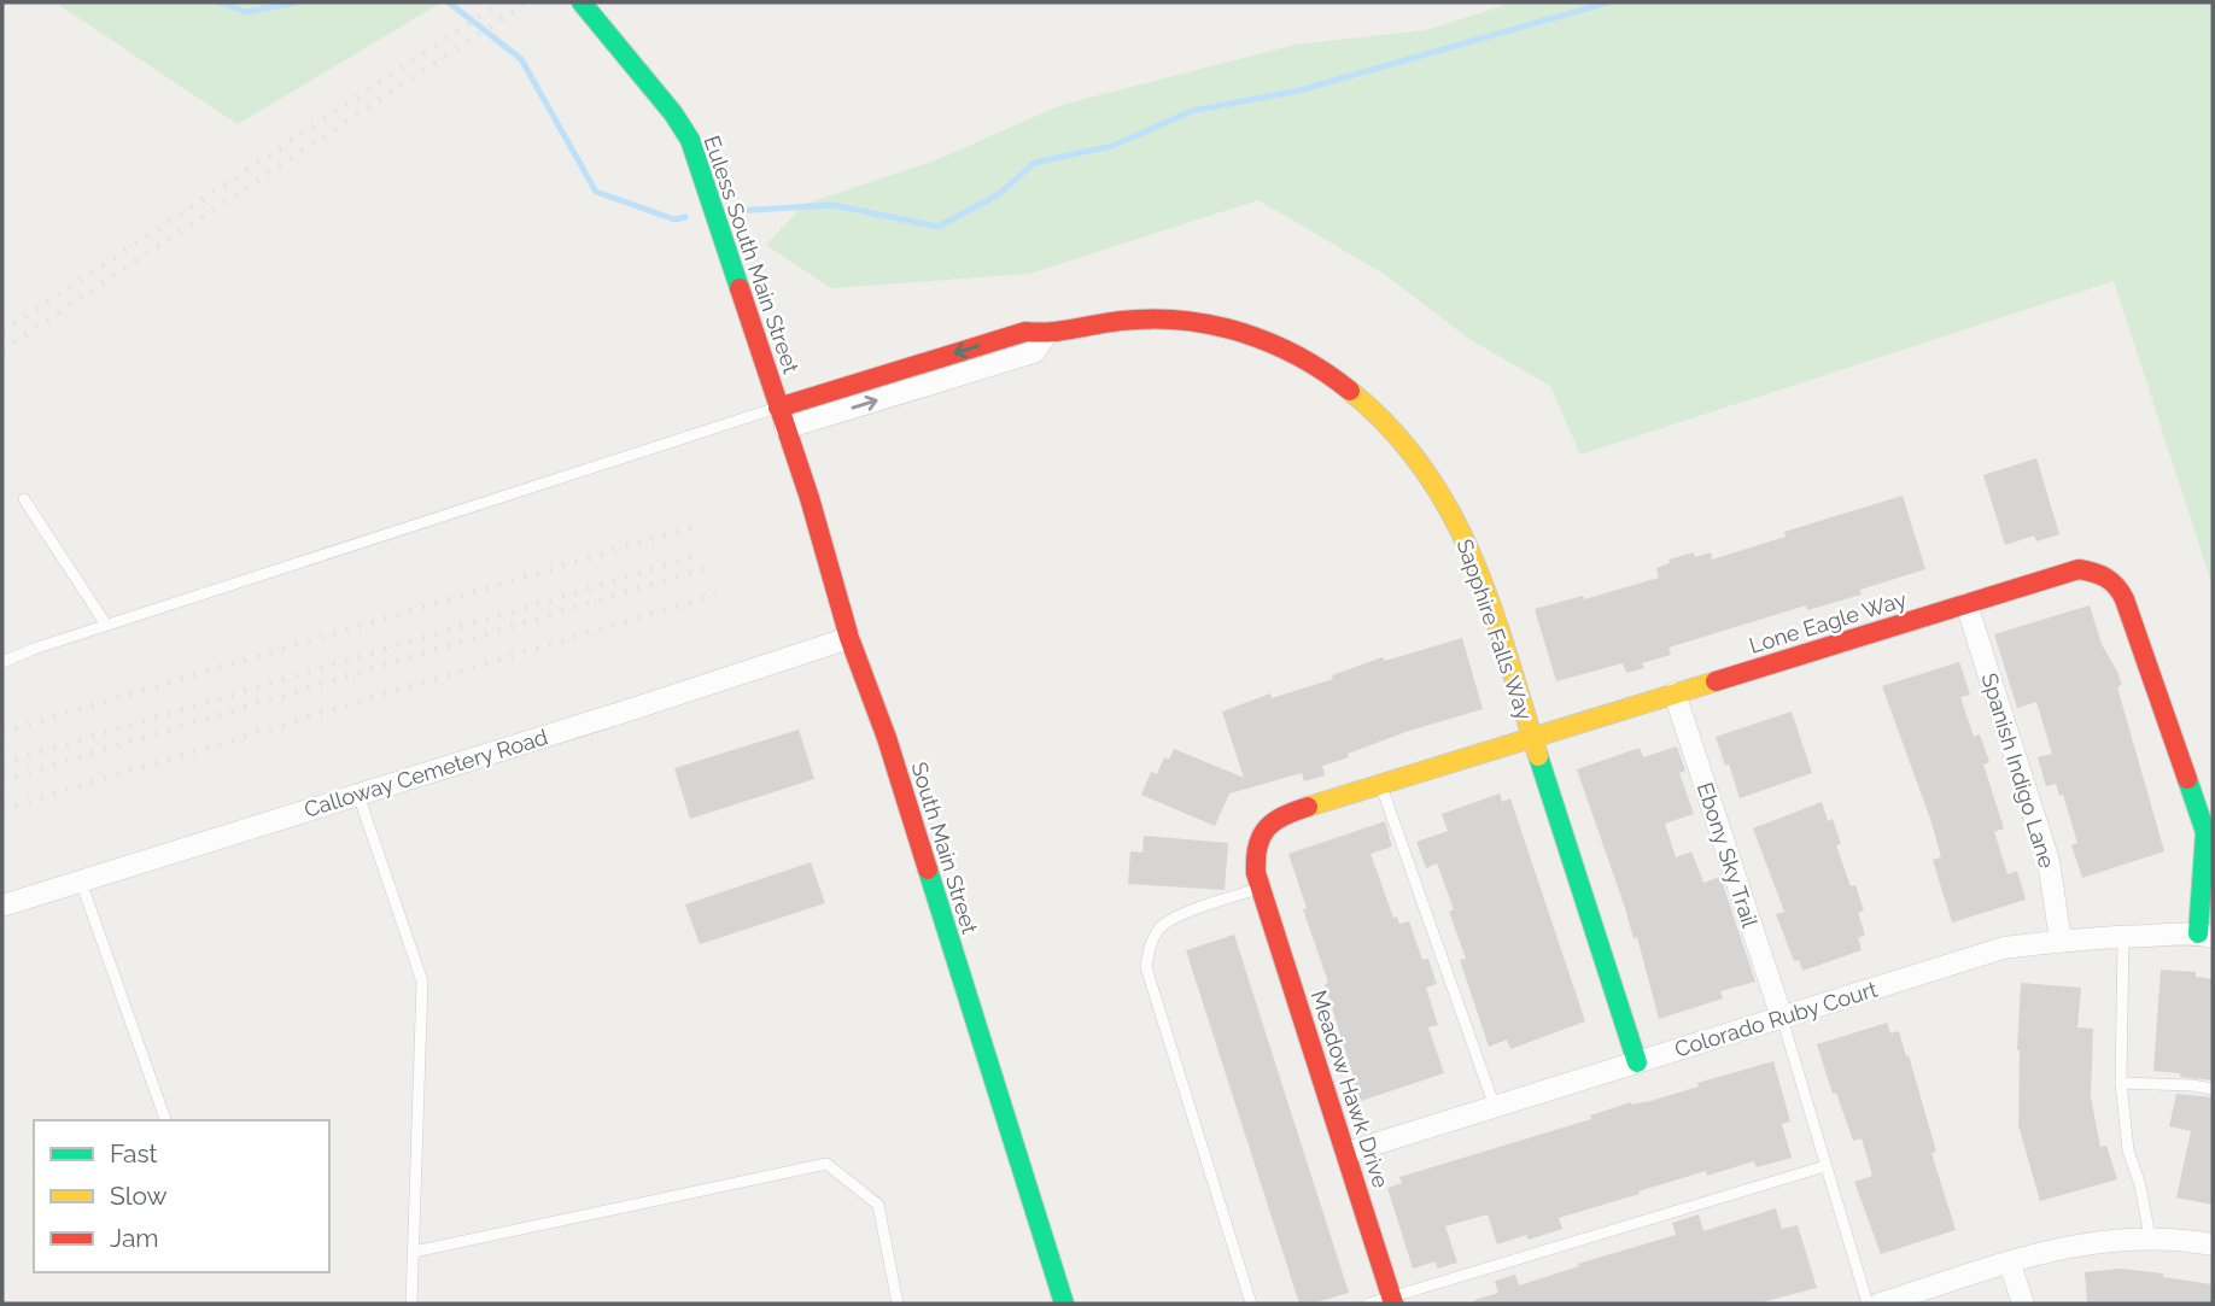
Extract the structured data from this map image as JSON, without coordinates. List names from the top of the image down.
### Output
{
  "streets": {
    "street": [
      "Euless South Main Street",
      "Lone Eagle Way",
      "Sapphire Falls Way",
      "Spanish Indigo Lane",
      "Calloway Cemetery Road",
      "South Main Street",
      "Ebony Sky Trail",
      "Colorado Ruby Court",
      "Meadow Hawk Drive"
    ]
  },
  "crossings": [
    ["Euless South Main Street", "Sapphire Falls Way"],
    ["Euless South Main Street", "South Main Street"],
    ["Lone Eagle Way", "Sapphire Falls Way"],
    ["Lone Eagle Way", "Spanish Indigo Lane"],
    ["Lone Eagle Way", "Ebony Sky Trail"],
    ["Lone Eagle Way", "Colorado Ruby Court"],
    ["Lone Eagle Way", "Meadow Hawk Drive"],
    ["Sapphire Falls Way", "South Main Street"],
    ["Sapphire Falls Way", "Colorado Ruby Court"],
    ["Spanish Indigo Lane", "Colorado Ruby Court"],
    ["Calloway Cemetery Road", "South Main Street"],
    ["Ebony Sky Trail", "Colorado Ruby Court"],
    ["Colorado Ruby Court", "Meadow Hawk Drive"]
  ],
  "legend": ["Fast", "Slow", "Jam"]
}
